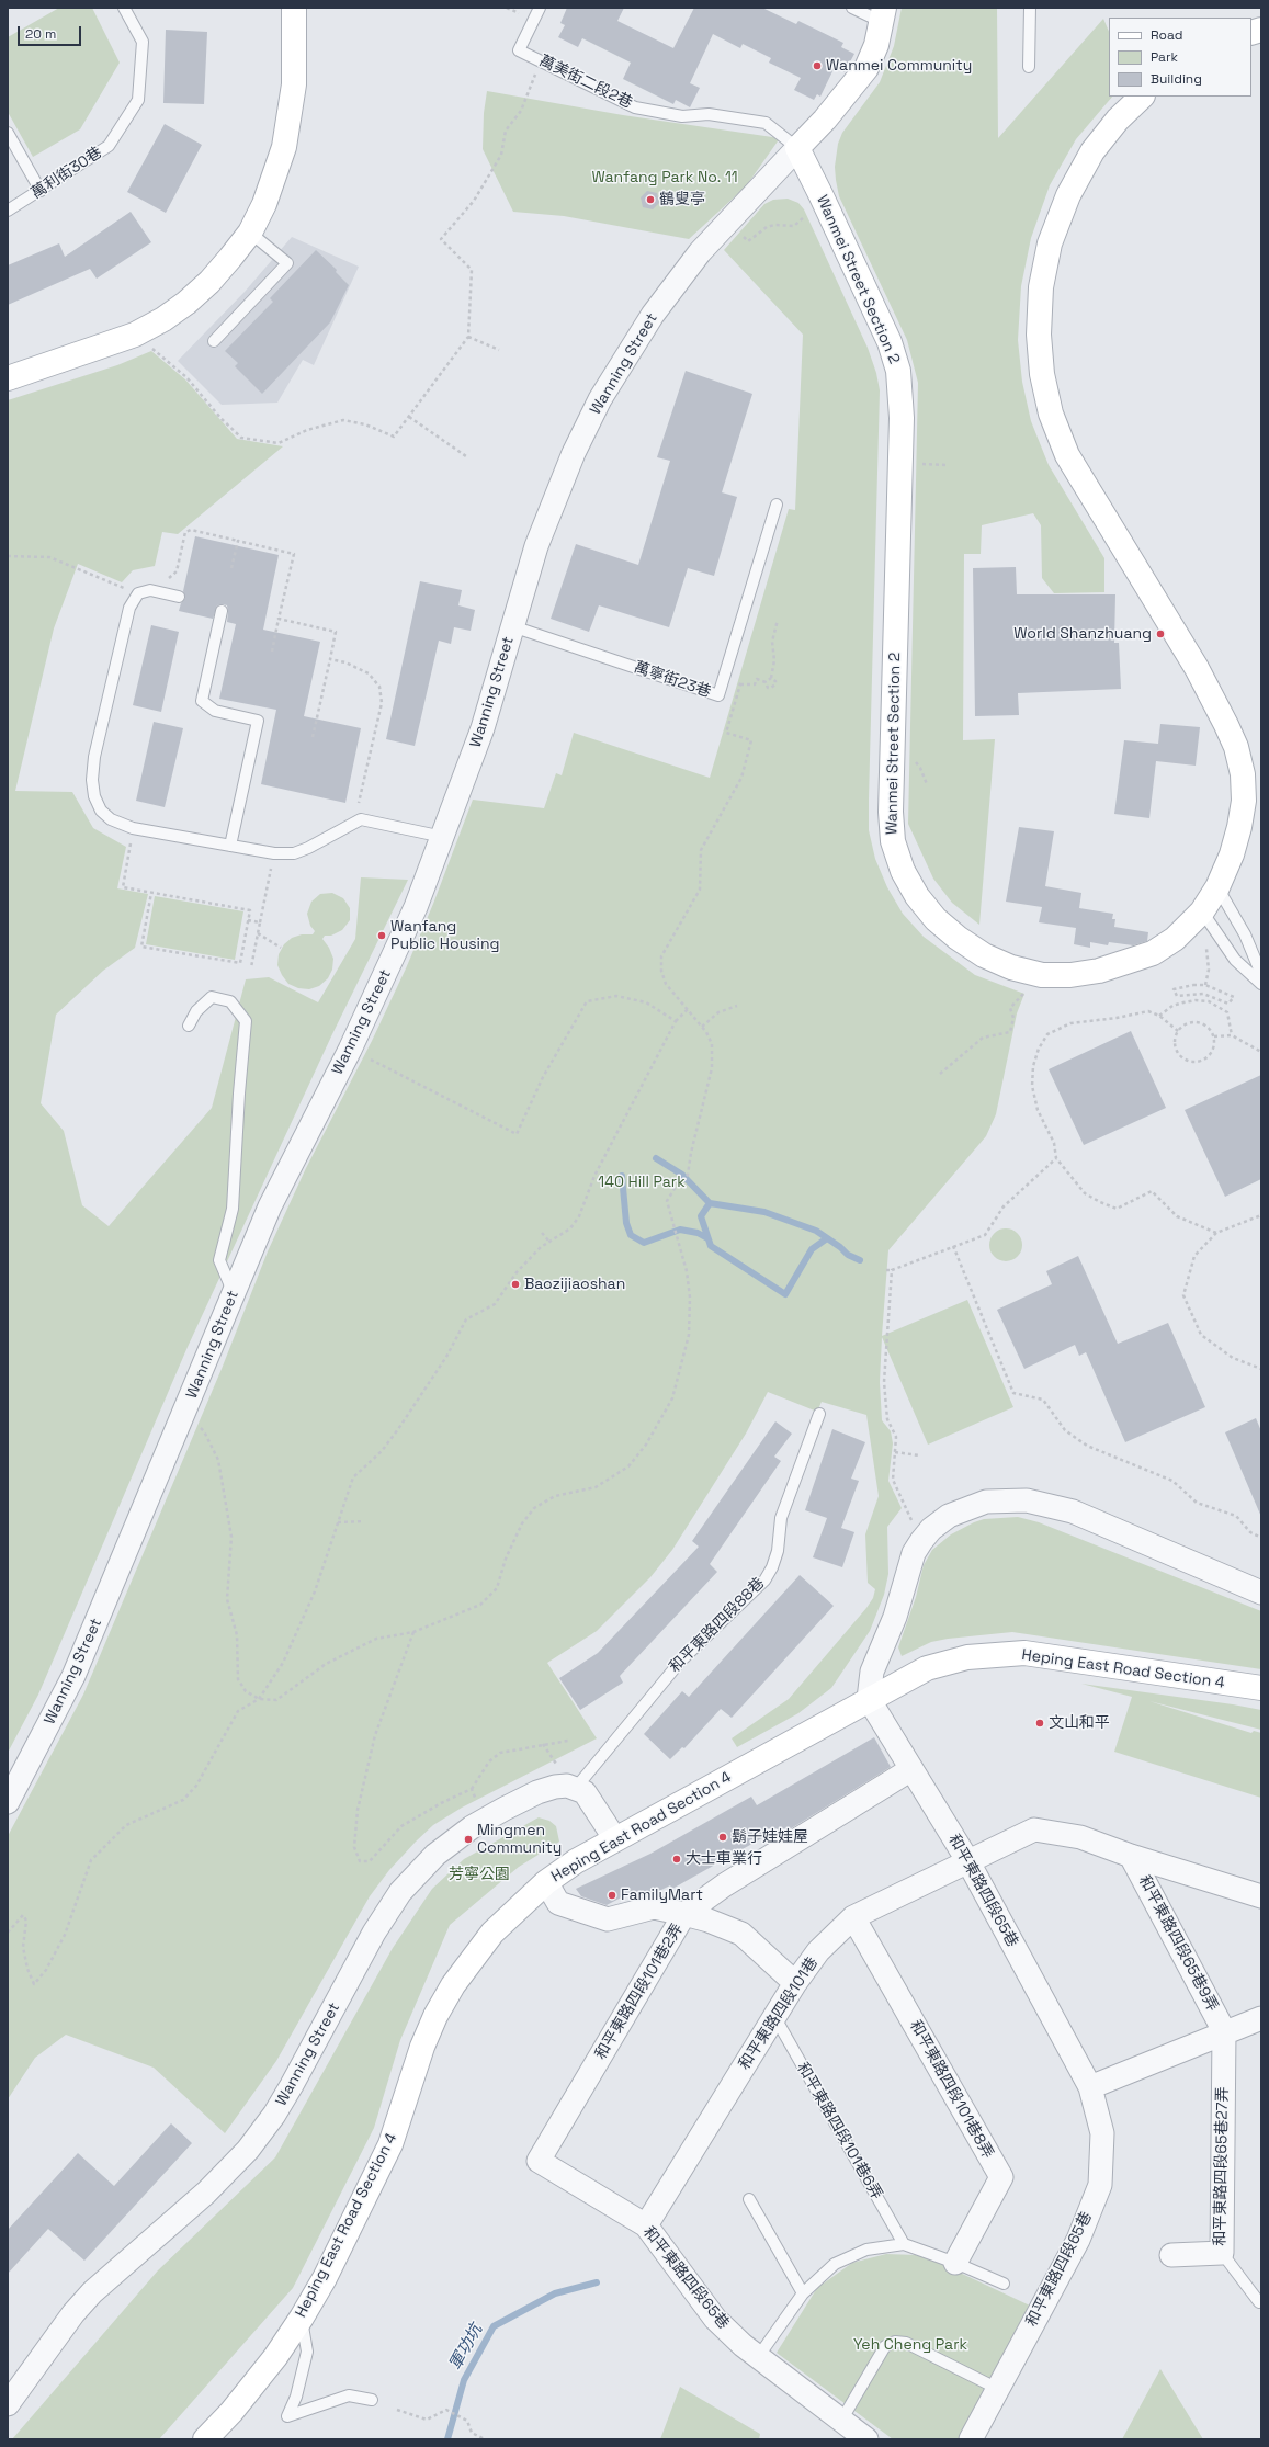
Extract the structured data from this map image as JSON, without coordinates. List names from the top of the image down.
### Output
{
  "streets": {
    "street": [
      "Wanmei Street Section 2",
      "Wanning Street",
      "Heping East Road Section 4",
      "和平東路四段65巷",
      "和平東路四段65巷9弄",
      "和平東路四段101巷2弄",
      "和平東路四段101巷",
      "和平東路四段101巷8弄",
      "和平東路四段65巷27弄"
    ],
    "lane": [
      "萬美街二段2巷",
      "萬利街30巷",
      "萬寧街23巷",
      "和平東路四段88巷",
      "和平東路四段101巷6弄"
    ]
  },
  "crossings": [
    ["萬美街二段2巷", "Wanmei Street Section 2"],
    ["萬美街二段2巷", "Wanning Street"],
    ["Wanmei Street Section 2", "Wanning Street"],
    ["Wanning Street", "萬寧街23巷"],
    ["Wanning Street", "和平東路四段88巷"],
    ["Heping East Road Section 4", "和平東路四段65巷"],
    ["和平東路四段65巷", "和平東路四段65巷9弄"],
    ["和平東路四段65巷", "和平東路四段101巷2弄"],
    ["和平東路四段65巷", "和平東路四段101巷"],
    ["和平東路四段65巷9弄", "和平東路四段101巷"],
    ["和平東路四段65巷9弄", "和平東路四段65巷27弄"],
    ["和平東路四段101巷2弄", "和平東路四段101巷"],
    ["和平東路四段101巷", "和平東路四段101巷8弄"],
    ["和平東路四段101巷", "和平東路四段101巷6弄"]
  ],
  "water": ["軍功坑"],
  "parks": [
    "Wanfang Park No. 11",
    "140 Hill Park",
    "芳寧公園",
    "Yeh Cheng Park"
  ],
  "places": [
    "Wanmei Community",
    "鶴叟亭",
    "World Shanzhuang",
    "Wanfang Public Housing",
    "Baozijiaoshan",
    "文山和平",
    "鬍子娃娃屋",
    "Mingmen Community",
    "大士車業行",
    "FamilyMart"
  ],
  "legend": ["Road", "Park", "Building"],
  "scale_bar": "20 m"
}
